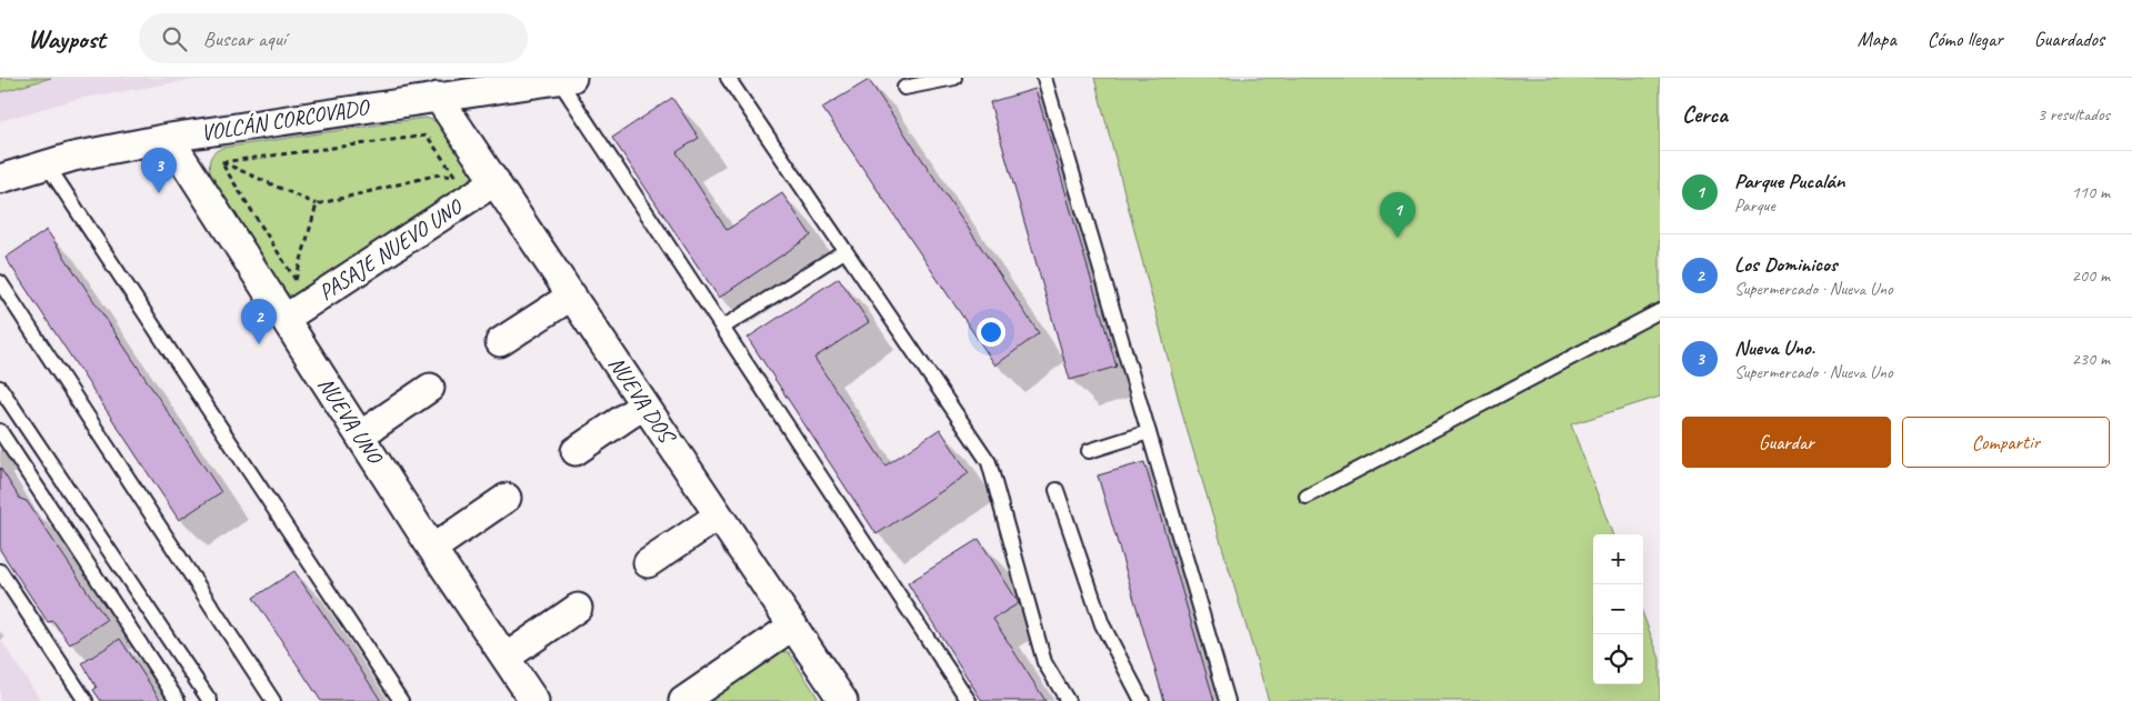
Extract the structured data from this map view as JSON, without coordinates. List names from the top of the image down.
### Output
{
  "streets": {
    "street": [
      "VOLCÁN CORCOVADO",
      "PASAJE NUEVO UNO",
      "NUEVA DOS",
      "NUEVA UNO"
    ]
  },
  "crossings": [
    ["VOLCÁN CORCOVADO", "NUEVA DOS"],
    ["VOLCÁN CORCOVADO", "NUEVA UNO"],
    ["PASAJE NUEVO UNO", "NUEVA DOS"],
    ["PASAJE NUEVO UNO", "NUEVA UNO"]
  ],
  "page": {
    "header": "Waypost",
    "search": "Buscar aquí",
    "nav": ["Mapa", "Cómo llegar", "Guardados"],
    "heading": ["Cerca", "3 resultados"],
    "pins": ["3", "1", "2"],
    "list": [
      {
        "mark": "1",
        "name": "Parque Pucalán",
        "note": "Parque",
        "value": "110 m"
      },
      {
        "mark": "2",
        "name": "Los Dominicos",
        "note": "Supermercado · Nueva Uno",
        "value": "200 m"
      },
      {
        "mark": "3",
        "name": "Nueva Uno.",
        "note": "Supermercado · Nueva Uno",
        "value": "230 m"
      }
    ],
    "buttons": ["Guardar", "Compartir"],
    "map_buttons": ["+", "−"]
  }
}
